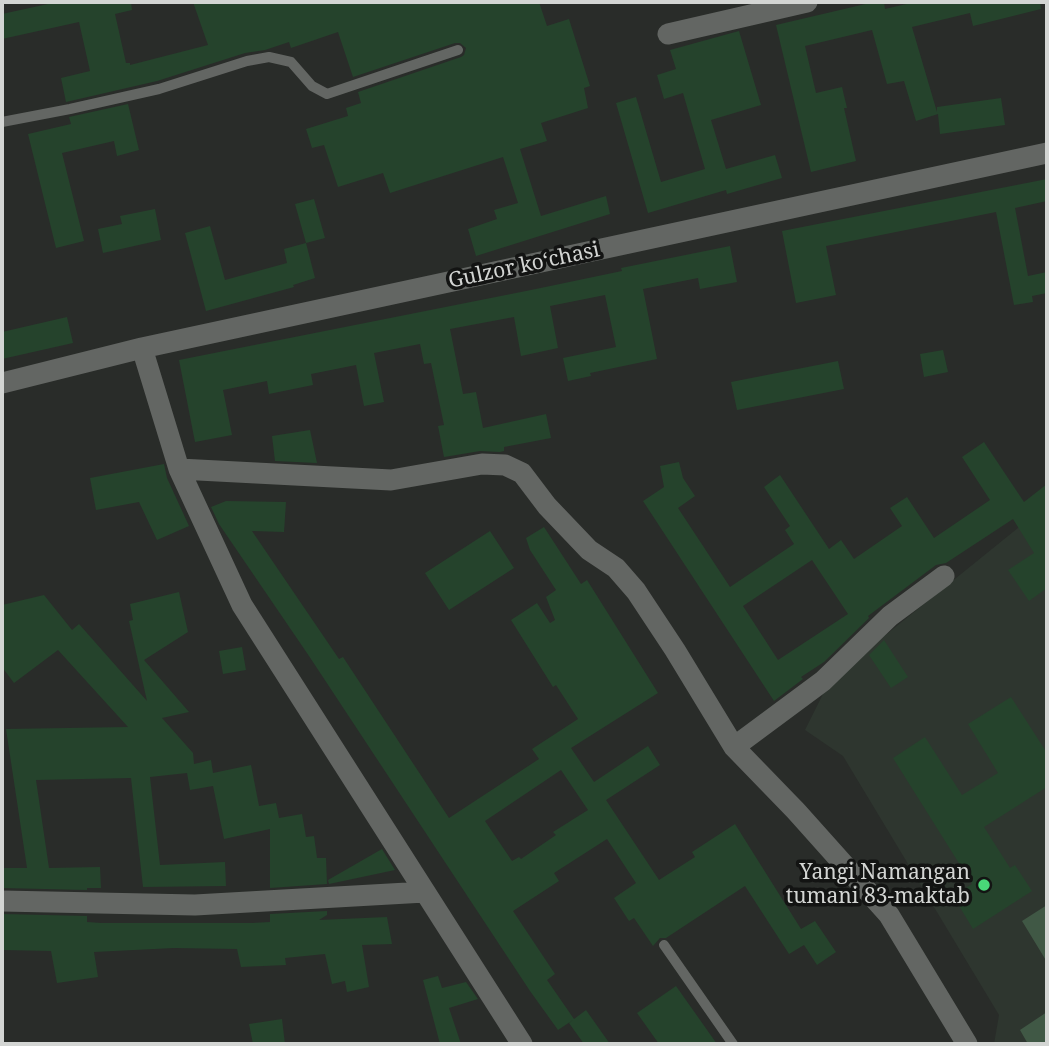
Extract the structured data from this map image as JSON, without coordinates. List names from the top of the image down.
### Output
{
  "streets": {
    "street": ["Gulzor koʻchasi"]
  },
  "places": ["Yangi Namangan tumani 83-maktab"]
}
